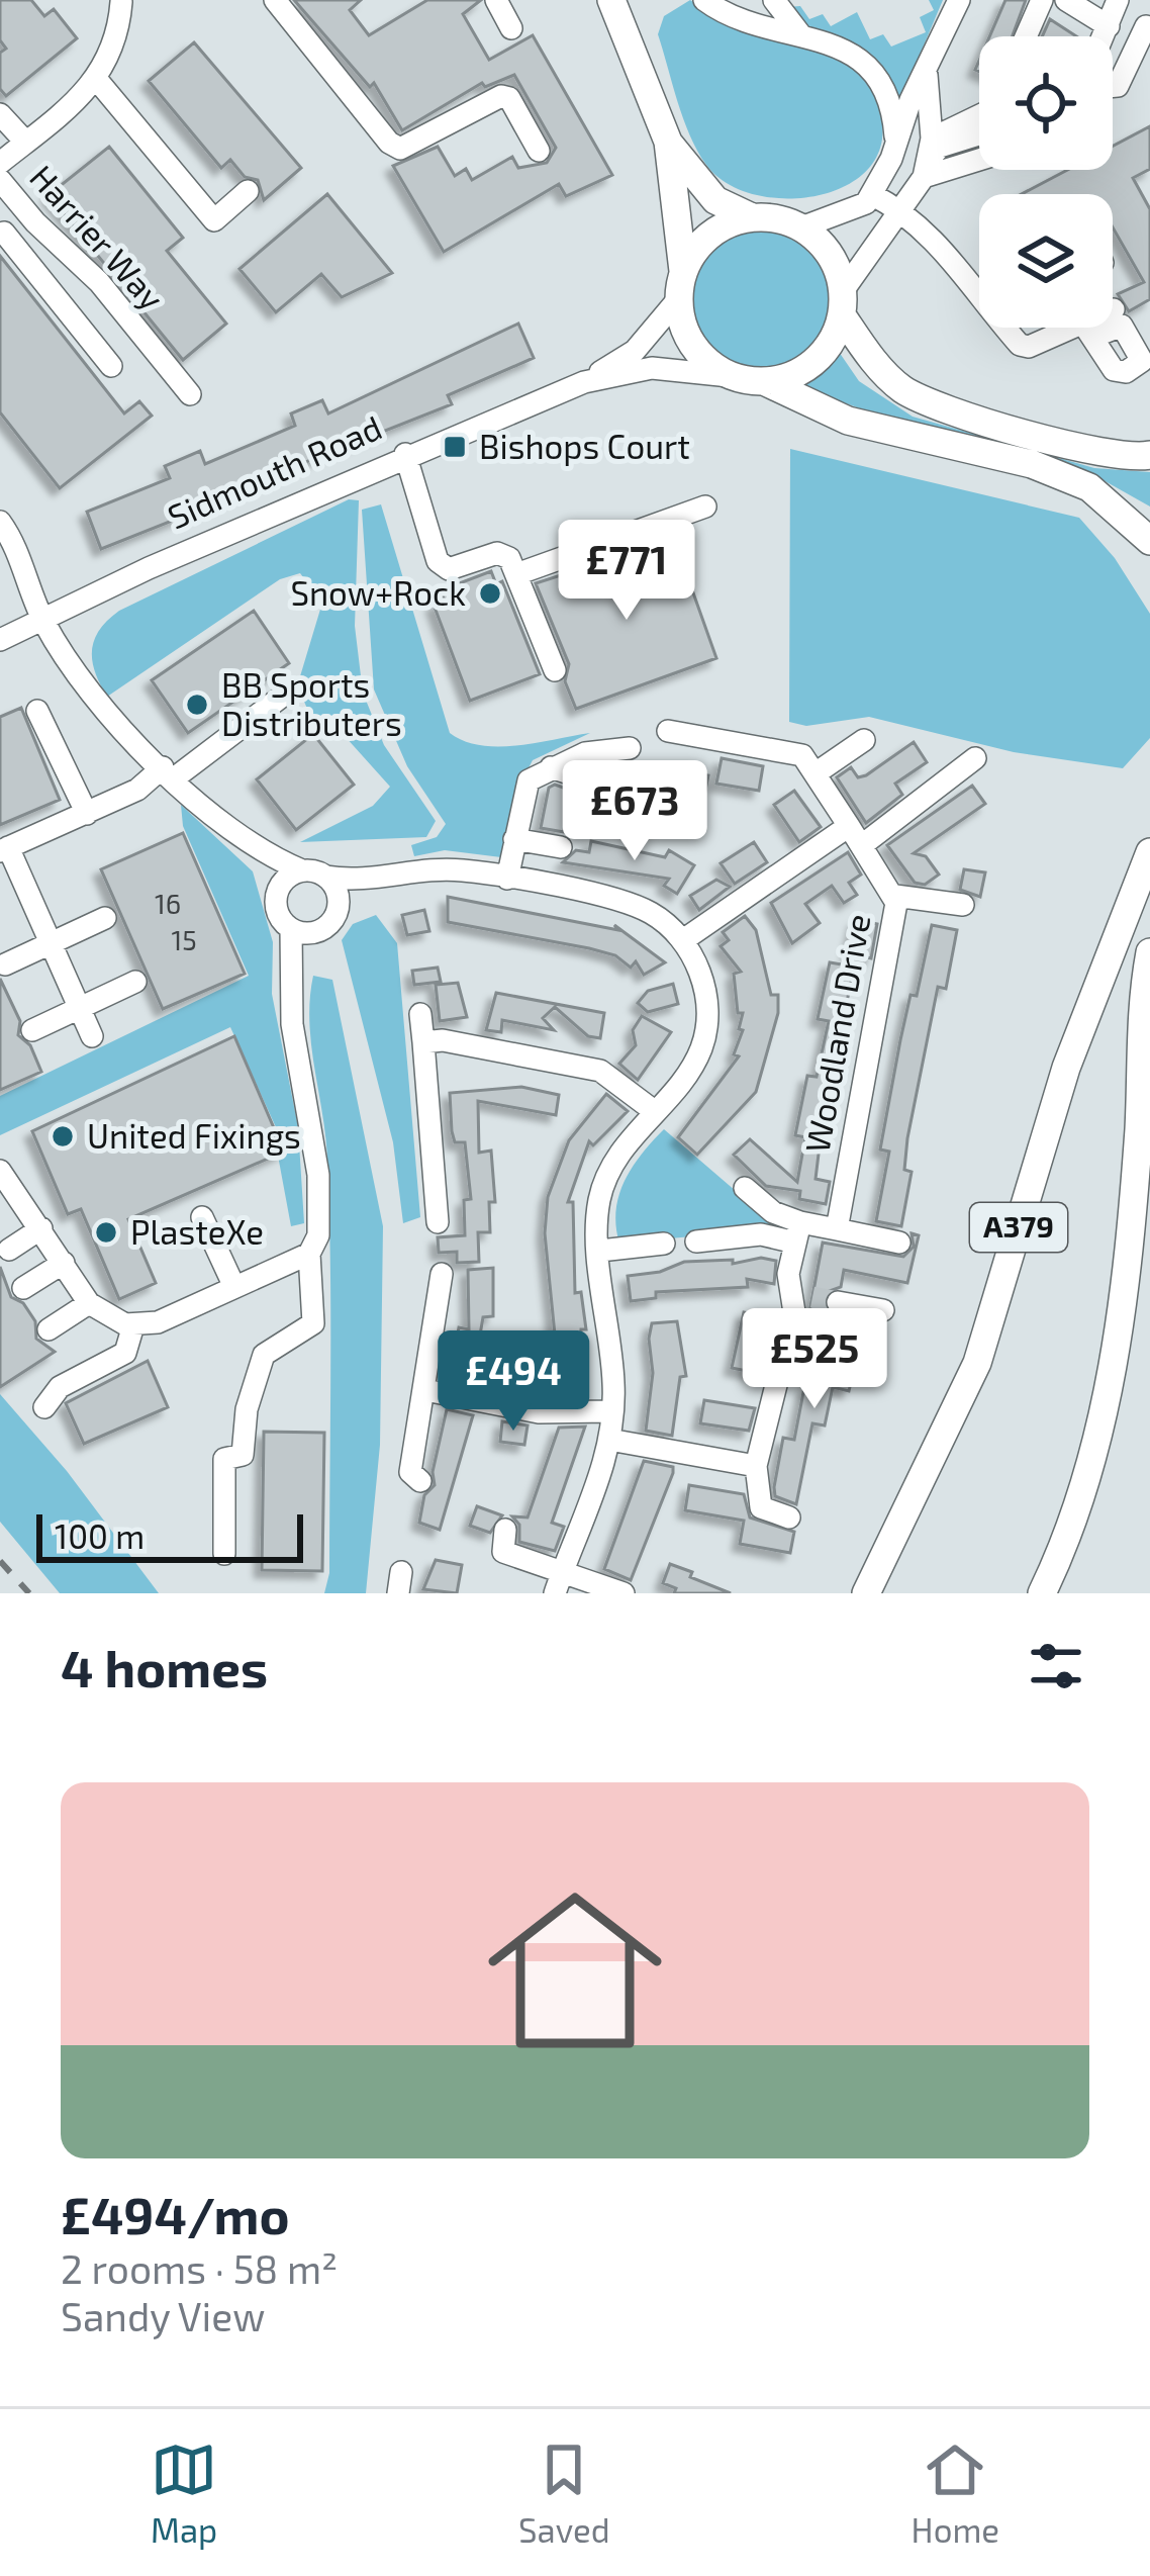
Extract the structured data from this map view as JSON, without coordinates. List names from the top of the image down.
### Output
{
  "streets": {
    "main road": ["A379"],
    "street": ["Harrier Way", "Sidmouth Road", "Woodland Drive"]
  },
  "places": {
    "transit": ["Bishops Court"],
    "other": [
      "Snow+Rock",
      "BB Sports Distributers",
      "United Fixings",
      "PlasteXe"
    ]
  },
  "house_numbers": ["16", "15"],
  "scale_bar": "100 m",
  "page": {
    "price": [
      "£771",
      "£673",
      "£525",
      "£494"
    ],
    "scale": "100 m",
    "heading": "4 homes",
    "list": [
      {
        "name": "£494/mo",
        "note": "2 rooms · 58 m² · Sandy View"
      }
    ],
    "tabs": ["Map", "Saved", "Home"]
  }
}
